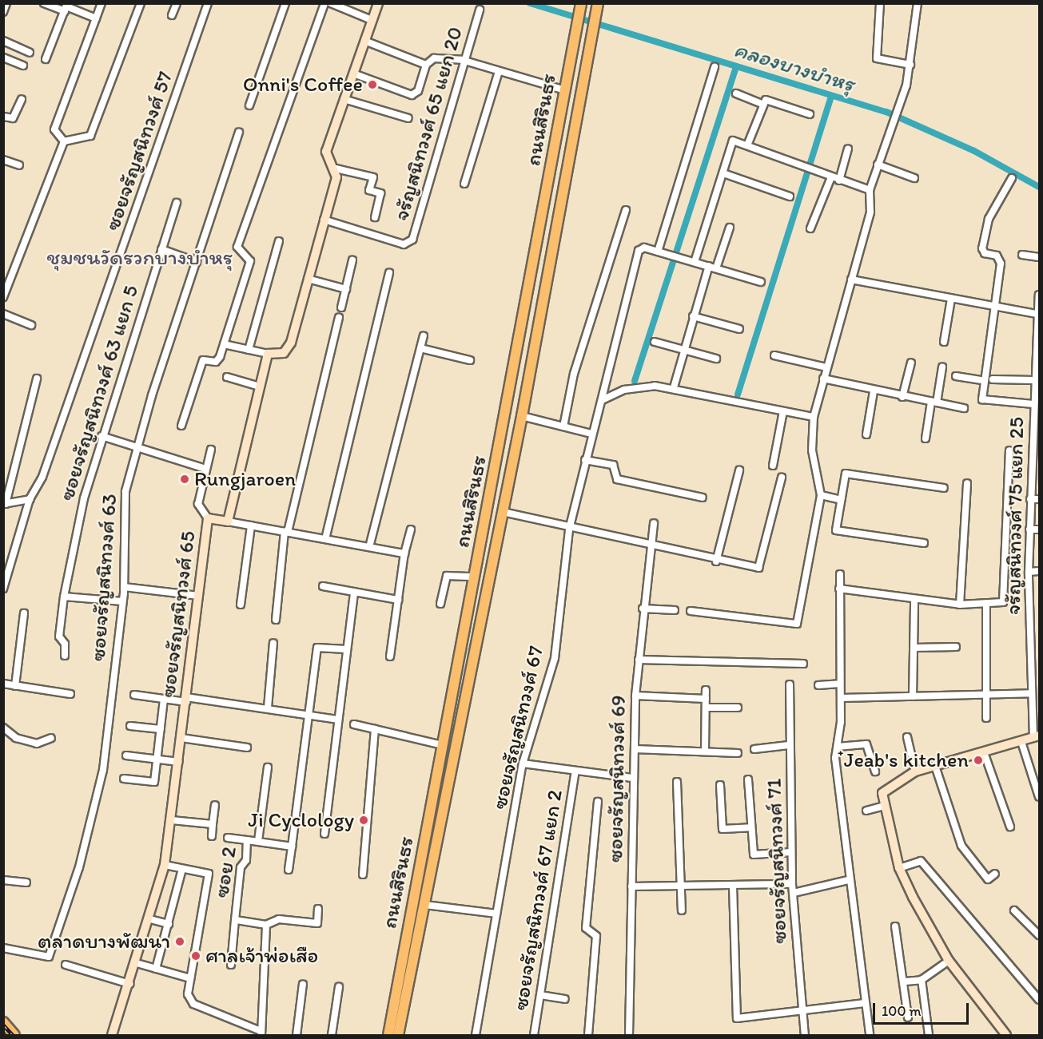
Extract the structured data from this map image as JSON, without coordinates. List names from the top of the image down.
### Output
{
  "streets": {
    "main road": ["ถนนสิรินธร"],
    "street": [
      "จรัญสนิทวงศ์ 65 แยก 20",
      "ซอยจรัญสนิทวงศ์ 57",
      "ซอยจรัญสนิทวงศ์ 63 แยก 5",
      "จรัญสนิทวงศ์ 75 แยก 25",
      "ซอยจรัญสนิทวงศ์ 63",
      "ซอยจรัญสนิทวงศ์ 65",
      "ซอยจรัญสนิทวงศ์ 67",
      "ซอยจรัญสนิทวงศ์ 69",
      "ซอยจรัญสนิทวงศ์ 71",
      "ซอย 2",
      "ซอยจรัญสนิทวงศ์ 67 แยก 2"
    ]
  },
  "districts": ["ชุมชนวัดรวกบางบำหรุ"],
  "water": ["คลองบางบำหรุ"],
  "places": [
    "Onni's Coffee",
    "Rungjaroen",
    "๋Jeab's kitchen",
    "Ji Cyclology",
    "ตลาดบางพัฒนา",
    "ศาลเจ้าพ่อเสือ"
  ],
  "scale_bar": "100 m"
}
